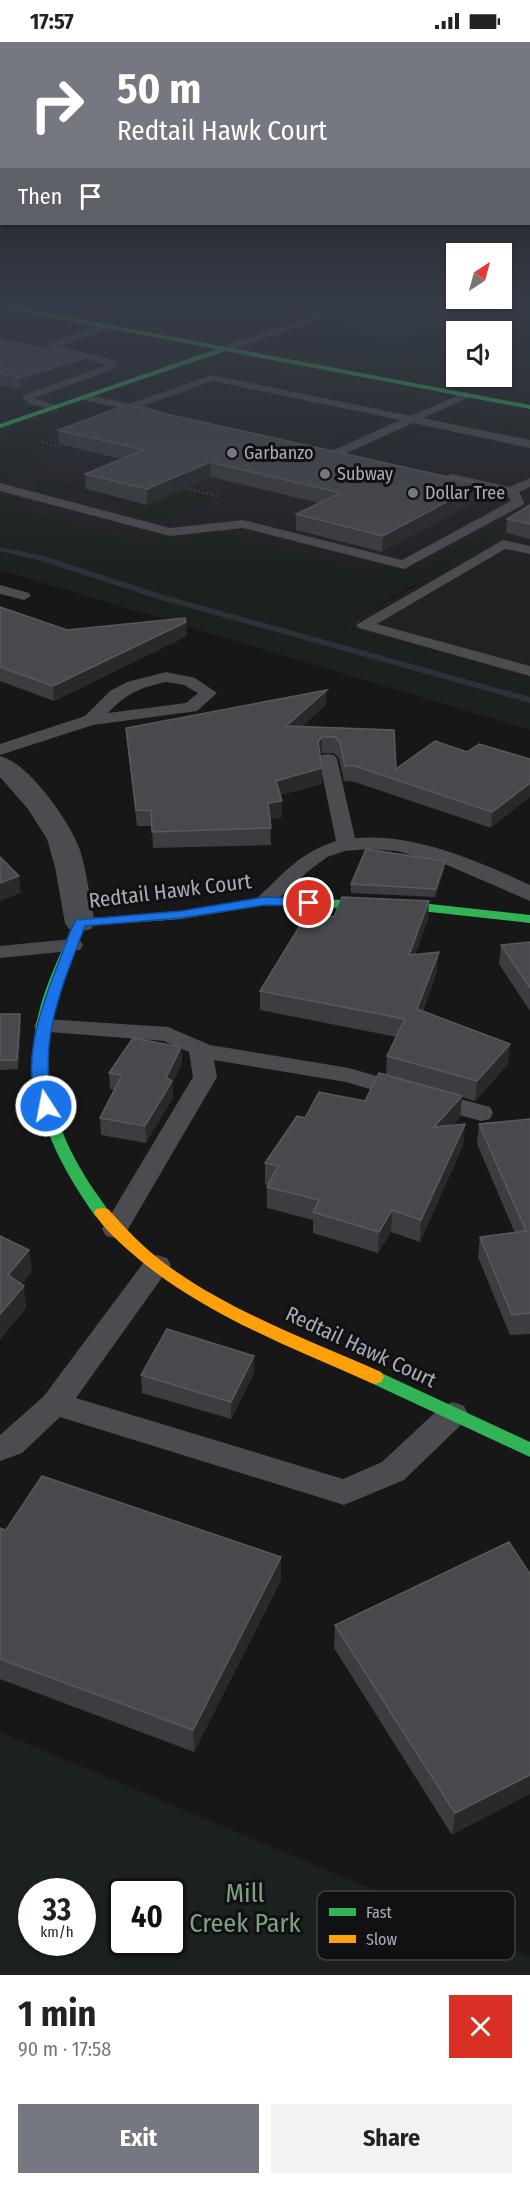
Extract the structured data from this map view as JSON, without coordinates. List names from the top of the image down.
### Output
{
  "streets": {
    "street": ["Redtail Hawk Court"]
  },
  "parks": ["Mill Creek Park"],
  "places": ["Garbanzo", "Subway", "Dollar Tree"],
  "legend": ["Fast", "Slow"],
  "north": "top right",
  "page": {
    "status": "17:57",
    "turn": ["50 m", "Redtail Hawk Court"],
    "then": "Then",
    "speed": "33 km/h",
    "limit": "40",
    "heading": ["1 min", "90 m · 17:58"],
    "buttons": ["Exit", "Share"]
  }
}
